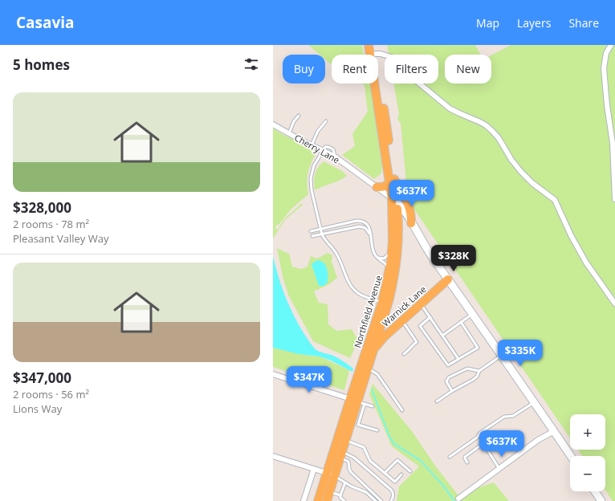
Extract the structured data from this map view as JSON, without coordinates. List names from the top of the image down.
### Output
{
  "streets": {
    "main road": ["Warnick Lane", "Northfield Avenue"],
    "street": ["Cherry Lane"]
  },
  "crossings": [
    ["Cherry Lane", "Northfield Avenue"],
    ["Warnick Lane", "Northfield Avenue"]
  ],
  "page": {
    "header": "Casavia",
    "nav": ["Map", "Layers", "Share"],
    "heading": "5 homes",
    "chip": [
      "Buy",
      "Rent",
      "Filters",
      "New"
    ],
    "list": [
      {
        "name": "$328,000",
        "note": "2 rooms · 78 m² · Pleasant Valley Way"
      },
      {
        "name": "$347,000",
        "note": "2 rooms · 56 m² · Lions Way"
      }
    ],
    "price": [
      "$637K",
      "$328K",
      "$335K",
      "$347K",
      "$637K"
    ],
    "map_buttons": ["+", "−"]
  }
}
